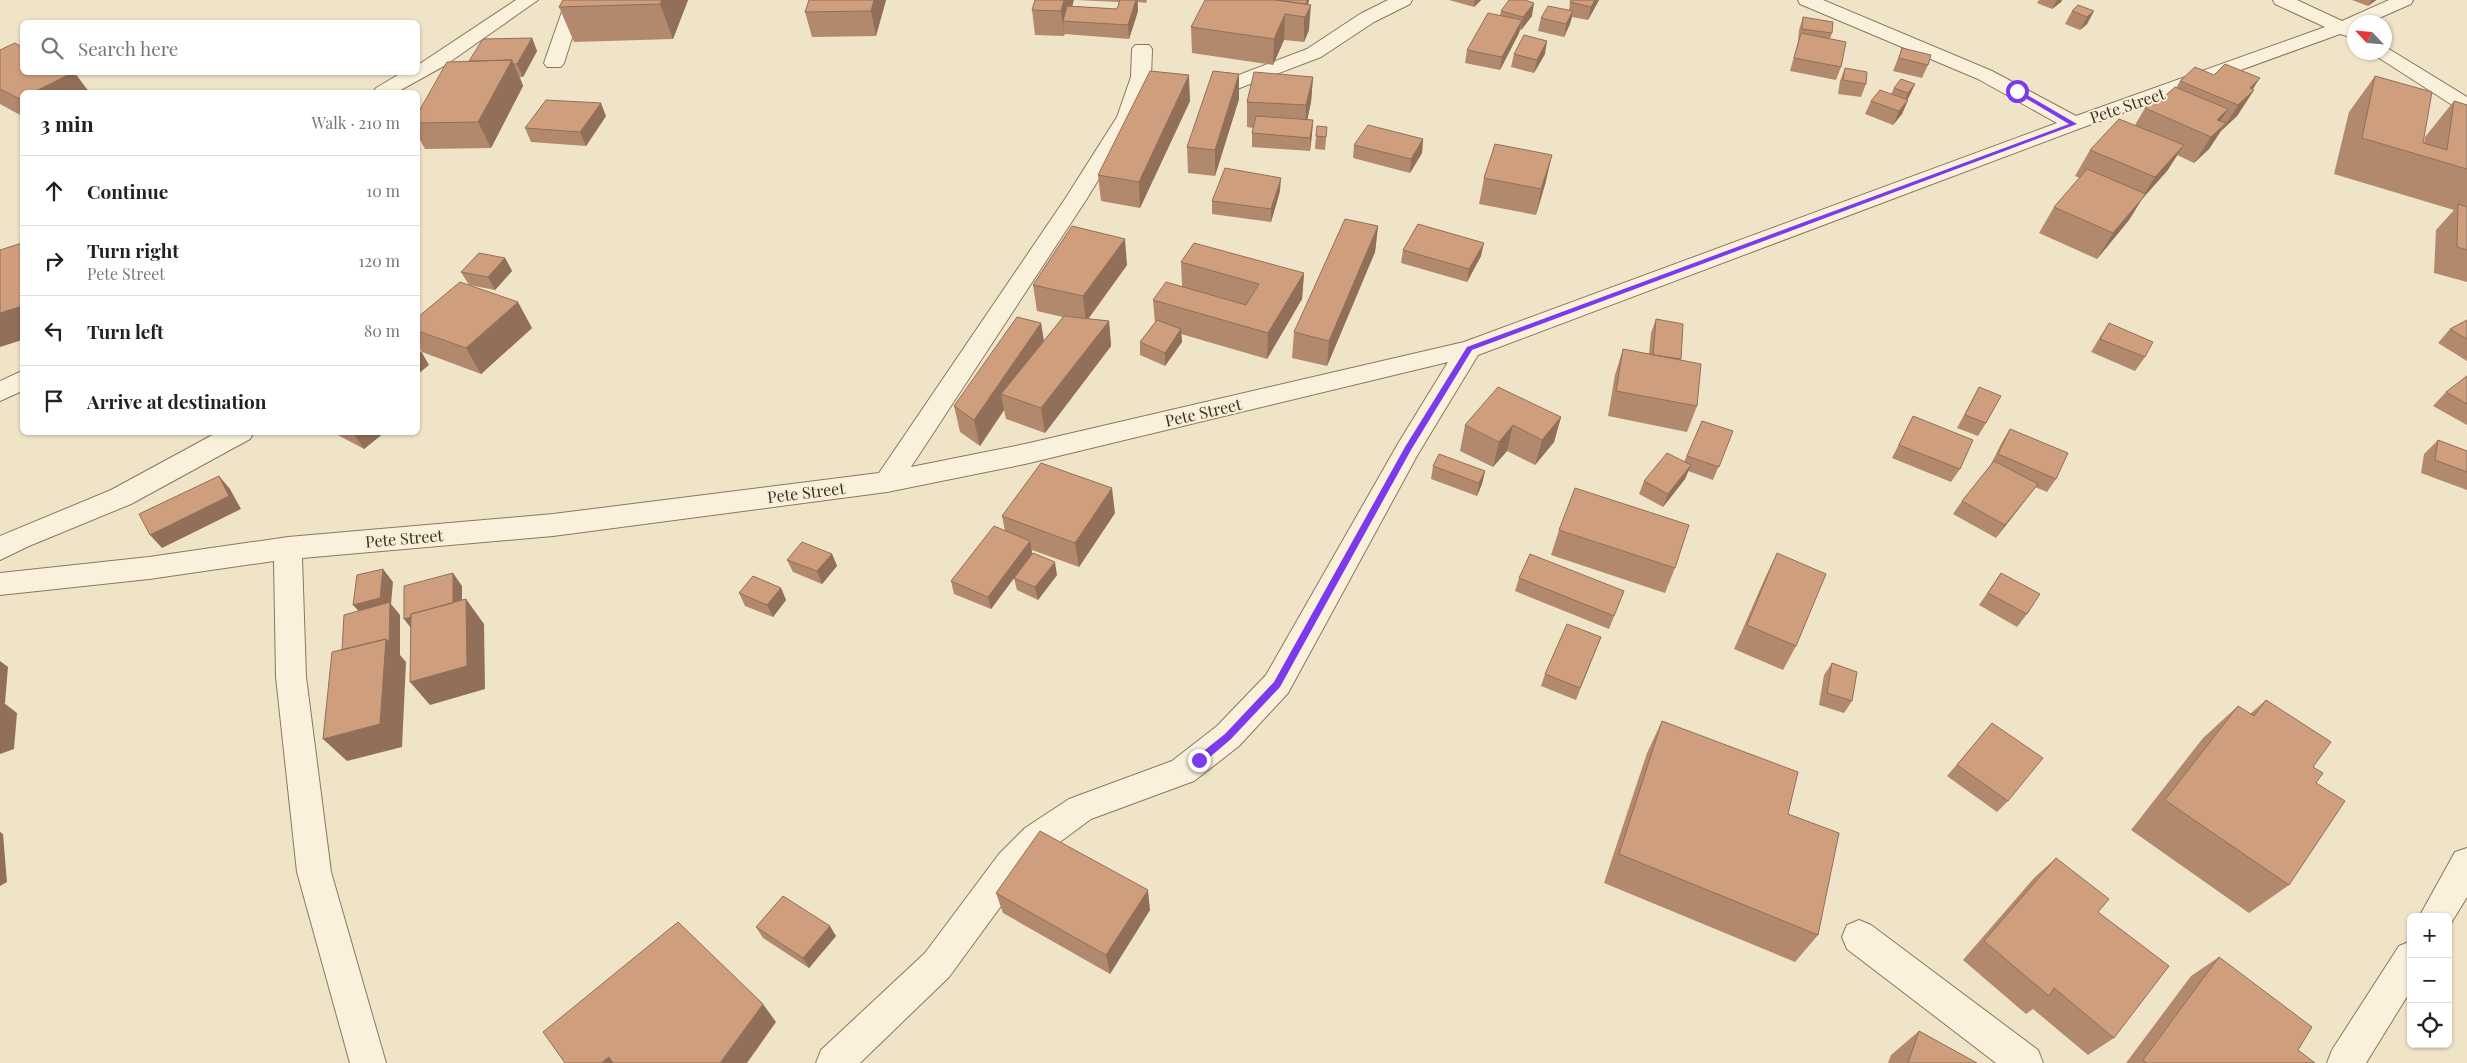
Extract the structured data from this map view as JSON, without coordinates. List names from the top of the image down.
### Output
{
  "streets": {
    "street": ["Pete Street"]
  },
  "north": "top left",
  "page": {
    "search": "Search here",
    "heading": ["3 min", "Walk · 210 m"],
    "list": [
      ["Continue", "10 m"],
      ["Turn right", "Pete Street", "120 m"],
      ["Turn left", "80 m"],
      "Arrive at destination"
    ],
    "map_buttons": ["+", "−"]
  }
}
